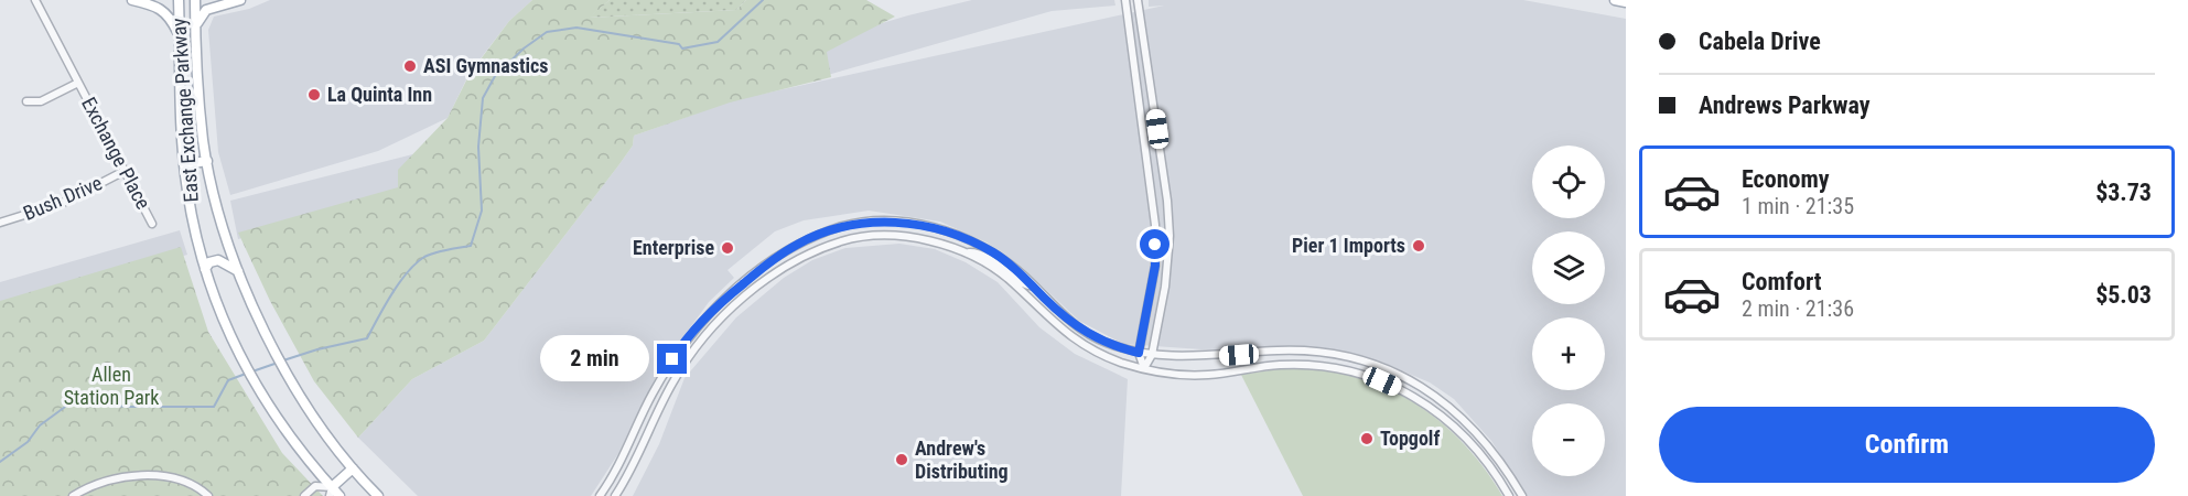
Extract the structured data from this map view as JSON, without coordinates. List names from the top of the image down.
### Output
{
  "streets": {
    "main road": ["East Exchange Parkway"],
    "street": ["Exchange Place", "Bush Drive"]
  },
  "crossings": [
    ["Exchange Place", "Bush Drive"]
  ],
  "parks": ["Allen Station Park"],
  "places": [
    "ASI Gymnastics",
    "La Quinta Inn",
    "Pier 1 Imports",
    "Enterprise",
    "Topgolf",
    "Andrew's Distributing"
  ],
  "page": {
    "banner": ["Cabela Drive", "Andrews Parkway"],
    "map_buttons": ["+", "−"],
    "list": [
      {
        "name": "Economy",
        "note": "1 min · 21:35",
        "value": "$3.73"
      },
      {
        "name": "Comfort",
        "note": "2 min · 21:36",
        "value": "$5.03"
      }
    ],
    "bubble": "2 min",
    "buttons": "Confirm"
  }
}
